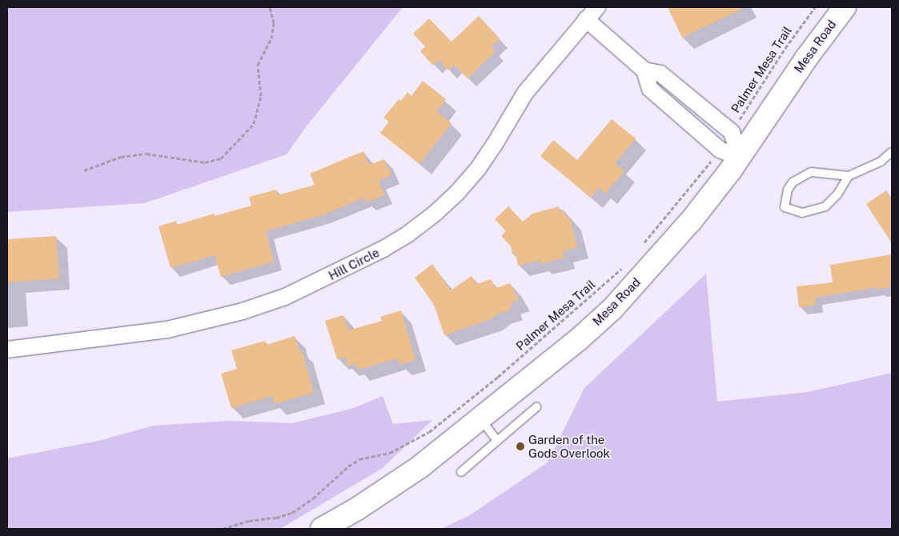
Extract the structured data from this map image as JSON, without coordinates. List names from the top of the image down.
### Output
{
  "streets": {
    "main road": ["Mesa Road"],
    "street": ["Hill Circle"],
    "path": ["Palmer Mesa Trail"]
  },
  "places": ["Garden of the Gods Overlook"]
}
